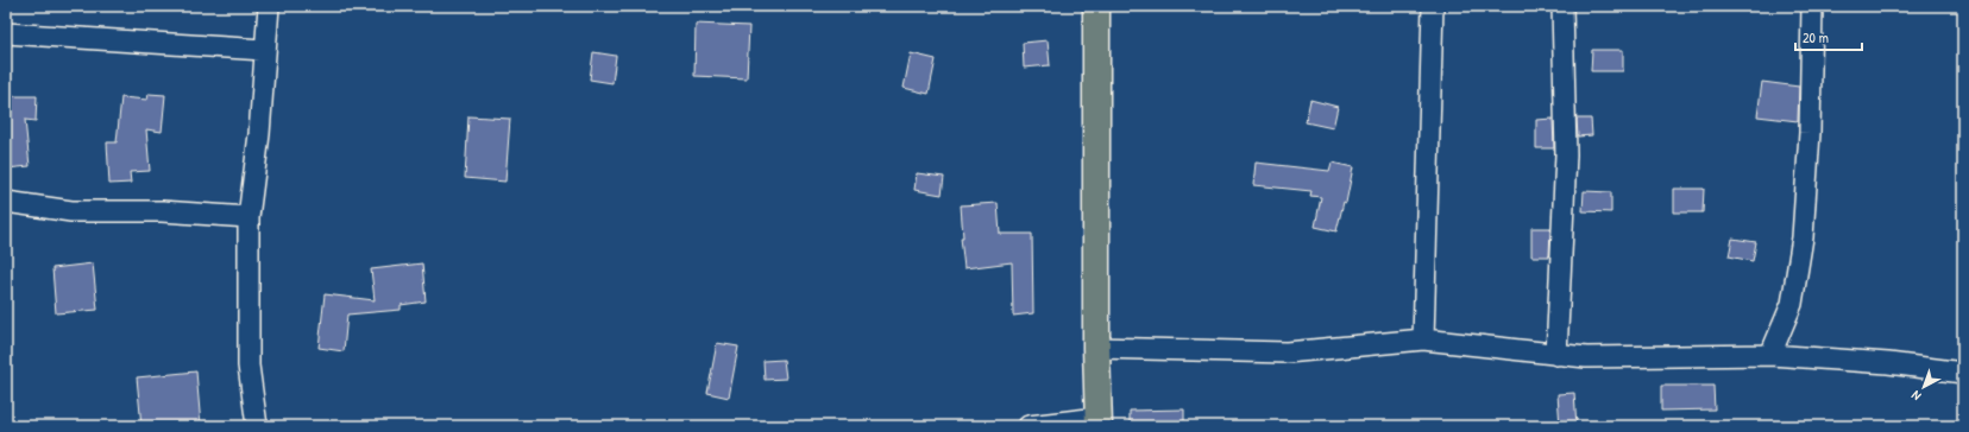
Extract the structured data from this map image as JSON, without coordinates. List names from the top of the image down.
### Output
{
  "scale_bar": "20 m",
  "north": "bottom left"
}
